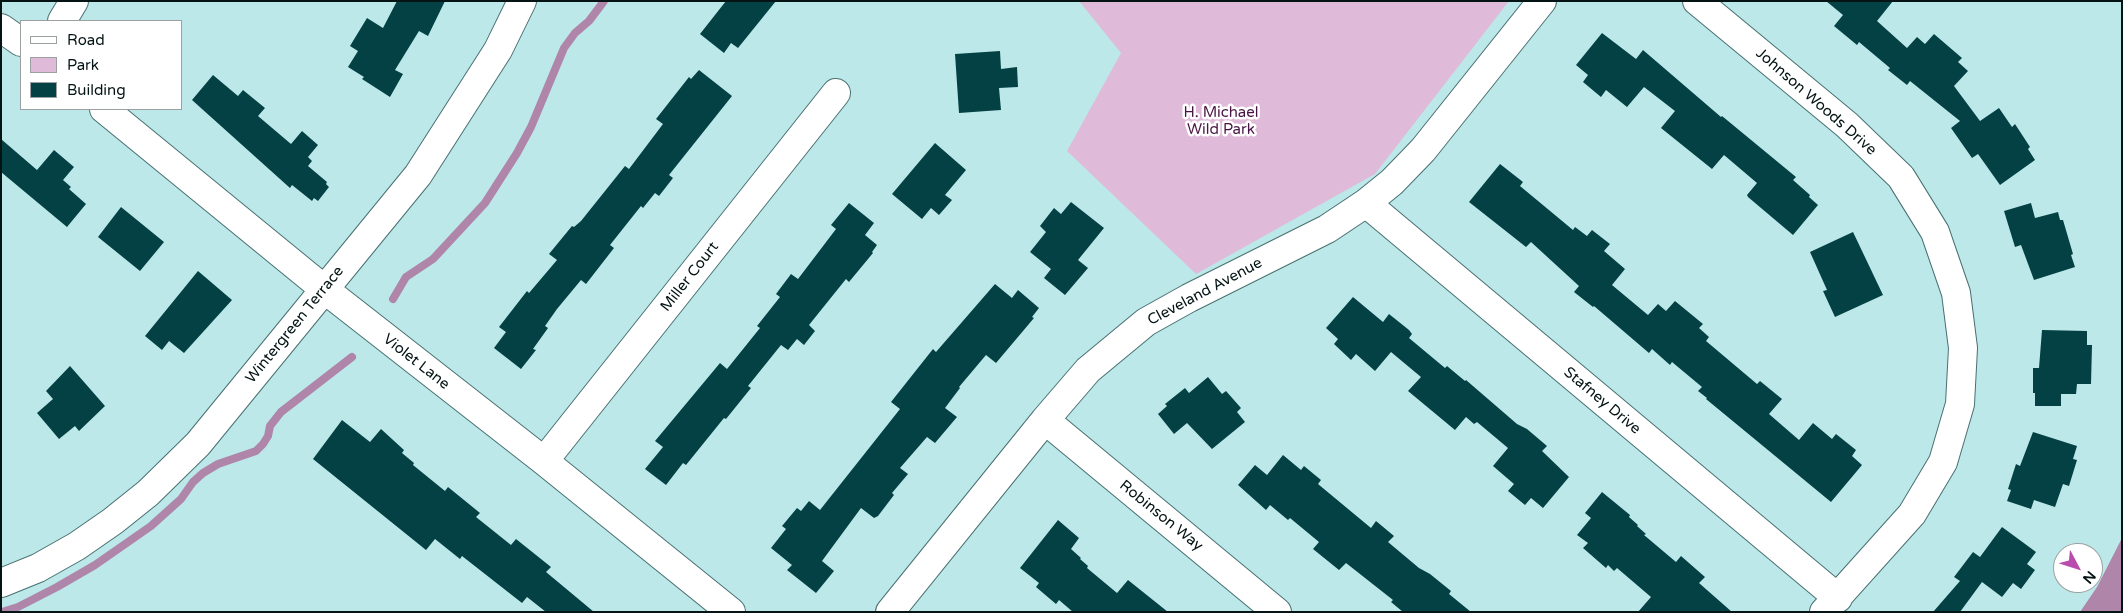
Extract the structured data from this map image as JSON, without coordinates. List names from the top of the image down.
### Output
{
  "streets": {
    "street": [
      "Johnson Woods Drive",
      "Miller Court",
      "Cleveland Avenue",
      "Wintergreen Terrace",
      "Violet Lane",
      "Stafney Drive",
      "Robinson Way"
    ]
  },
  "crossings": [
    ["Johnson Woods Drive", "Stafney Drive"],
    ["Miller Court", "Violet Lane"],
    ["Cleveland Avenue", "Stafney Drive"],
    ["Cleveland Avenue", "Robinson Way"],
    ["Wintergreen Terrace", "Violet Lane"]
  ],
  "parks": ["H. Michael Wild Park"],
  "legend": ["Road", "Park", "Building"],
  "north": "bottom right"
}
